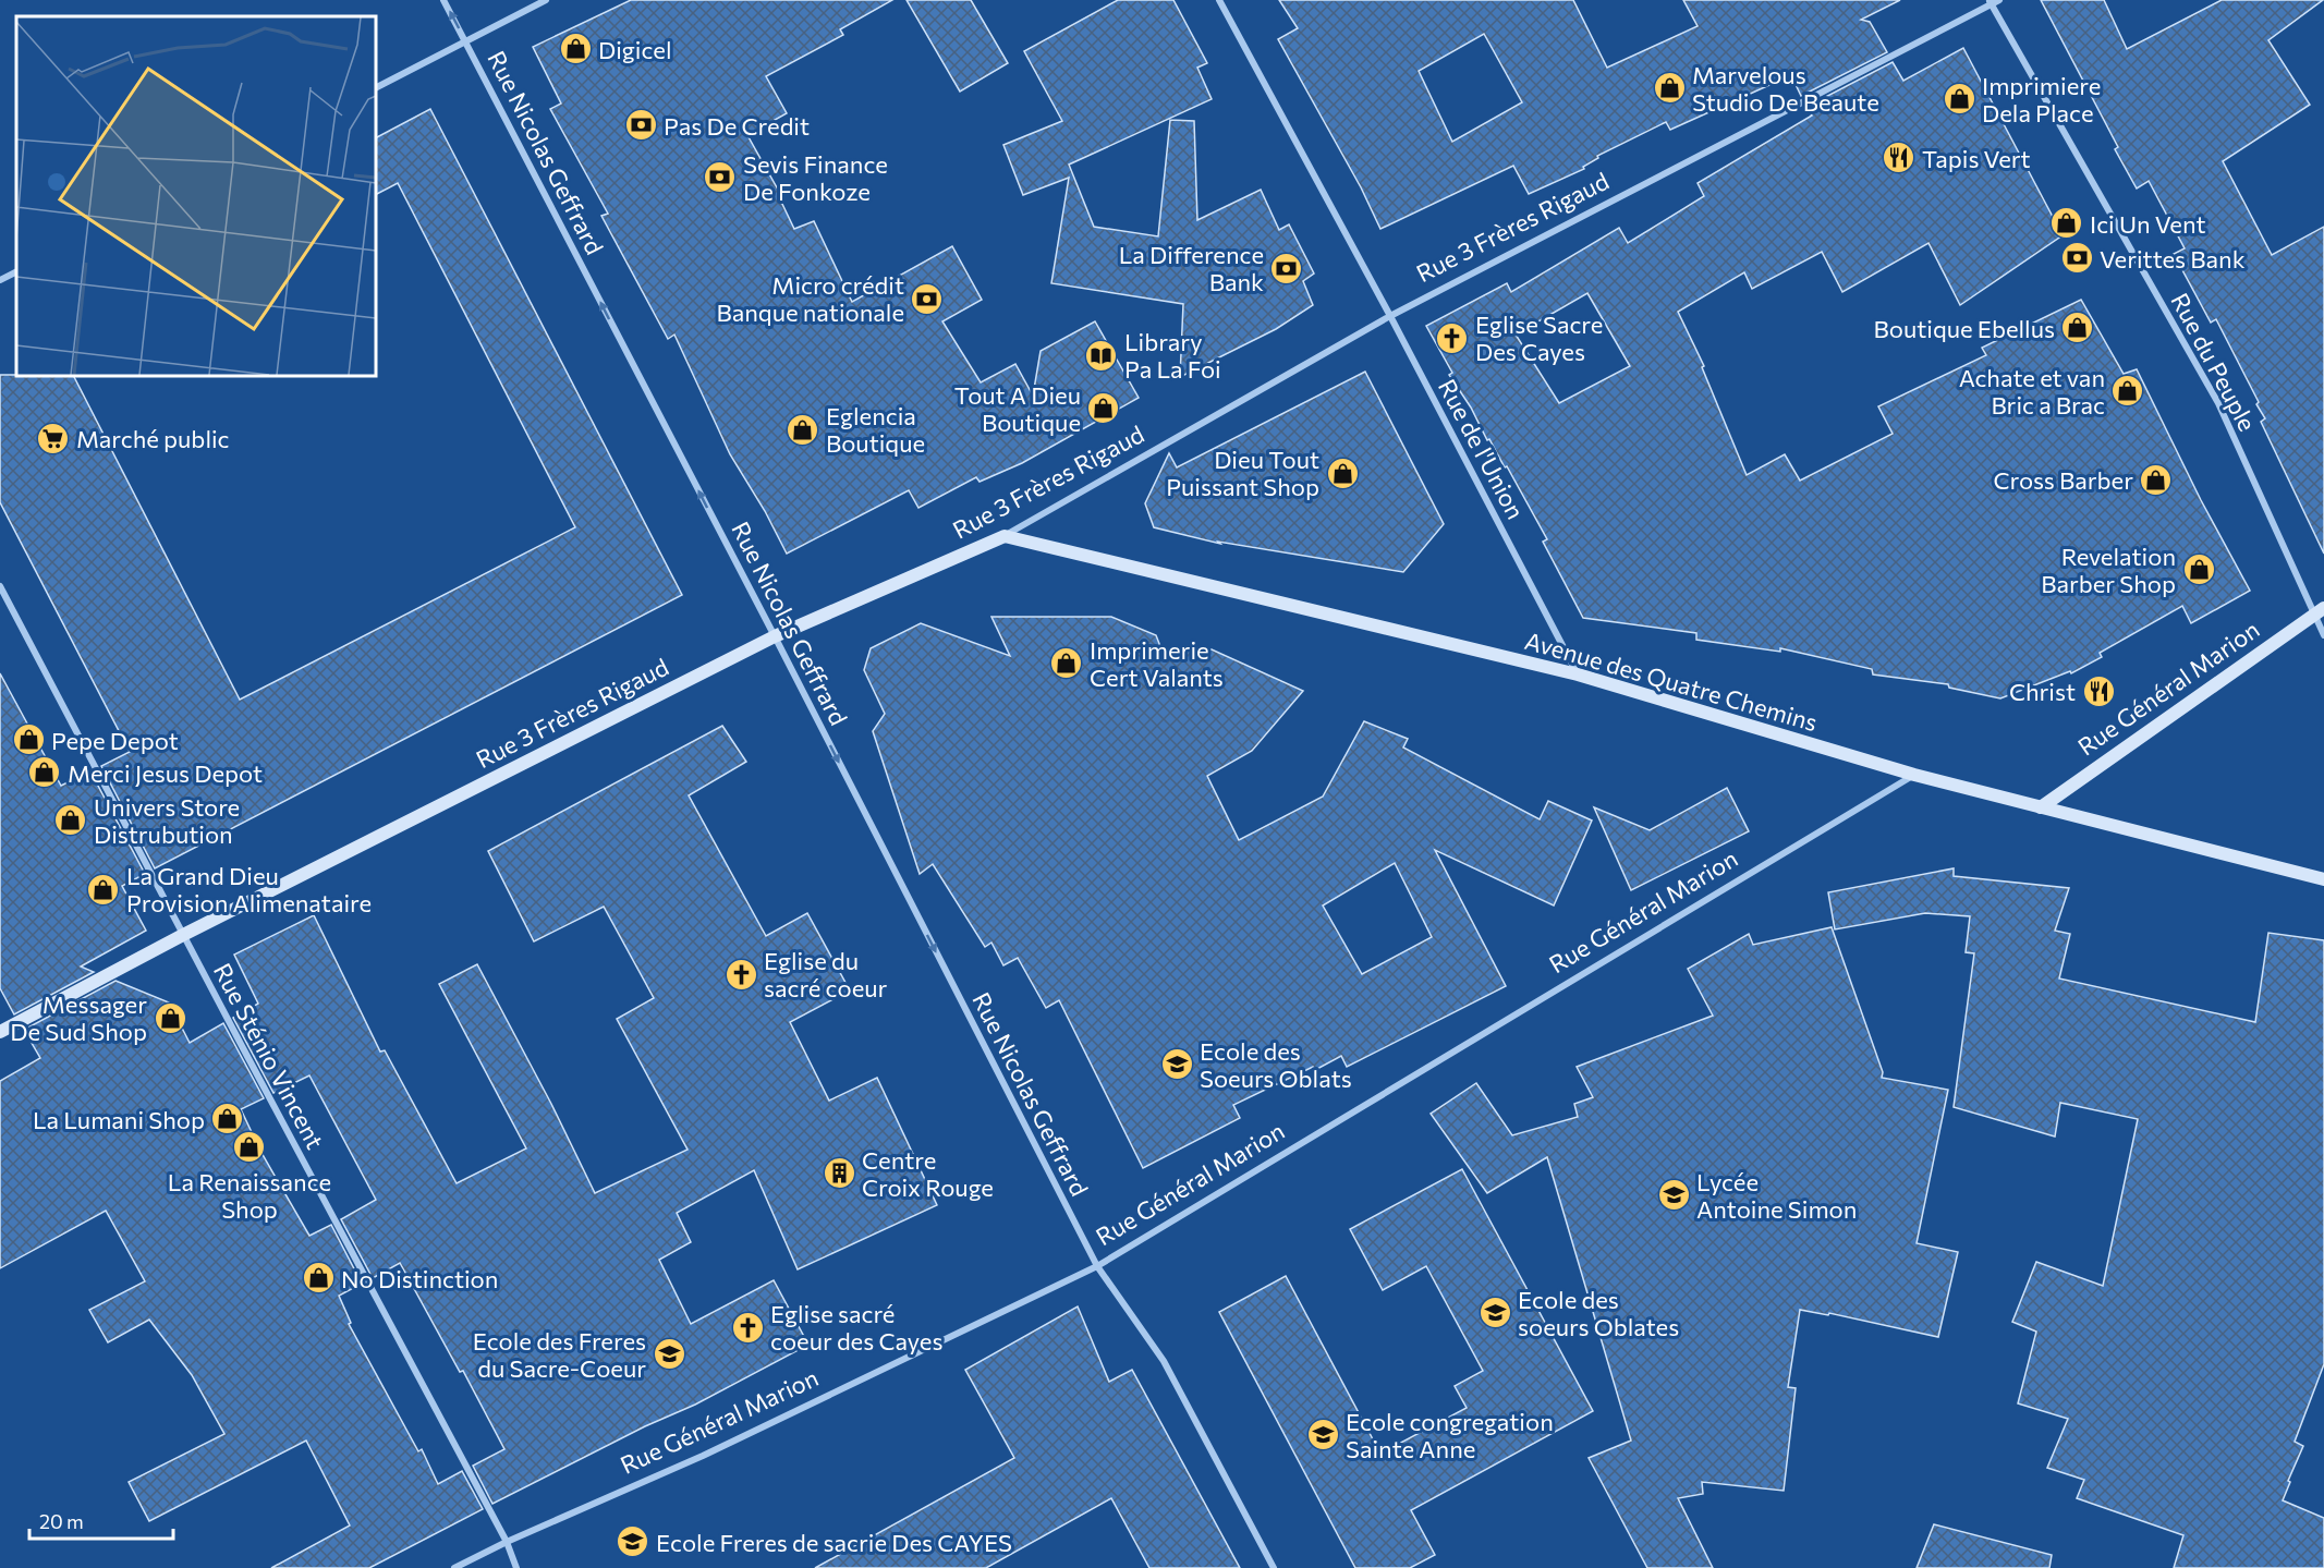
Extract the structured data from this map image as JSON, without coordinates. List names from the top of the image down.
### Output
{
  "streets": {
    "street": [
      "Rue Nicolas Geffrard",
      "Rue 3 Frères Rigaud",
      "Rue du Peuple",
      "Rue de l'Union",
      "Avenue des Quatre Chemins",
      "Rue Général Marion",
      "Rue Sténio Vincent"
    ]
  },
  "crossings": [
    ["Rue Nicolas Geffrard", "Rue 3 Frères Rigaud"],
    ["Rue Nicolas Geffrard", "Rue Général Marion"],
    ["Rue 3 Frères Rigaud", "Rue du Peuple"],
    ["Rue 3 Frères Rigaud", "Rue de l'Union"],
    ["Rue 3 Frères Rigaud", "Avenue des Quatre Chemins"],
    ["Rue 3 Frères Rigaud", "Rue Sténio Vincent"],
    ["Rue du Peuple", "Rue Général Marion"],
    ["Rue de l'Union", "Avenue des Quatre Chemins"],
    ["Avenue des Quatre Chemins", "Rue Général Marion"],
    ["Rue Général Marion", "Rue Sténio Vincent"]
  ],
  "places": {
    "shop": [
      "Digicel",
      "Marvelous Studio De Beaute",
      "Imprimiere Dela Place",
      "Ici Un Vent",
      "Boutique Ebellus",
      "Achate et van Bric a Brac",
      "Tout A Dieu Boutique",
      "Eglencia Boutique",
      "Dieu Tout Puissant Shop",
      "Cross Barber",
      "Revelation Barber Shop",
      "Imprimerie Cert Valants",
      "Pepe Depot",
      "Merci Jesus Depot",
      "Univers Store Distrubution",
      "La Grand Dieu Provision Alimenataire",
      "Messager De Sud Shop",
      "La Lumani Shop",
      "La Renaissance Shop",
      "No Distinction"
    ],
    "bank": [
      "Pas De Credit",
      "Sevis Finance De Fonkoze",
      "Verittes Bank",
      "La Difference Bank",
      "Micro crédit Banque nationale"
    ],
    "restaurant": ["Tapis Vert", "Christ"],
    "church": ["Eglise Sacre Des Cayes", "Eglise du sacré coeur", "Eglise sacré coeur des Cayes"],
    "library": ["Library Pa La Foi"],
    "supermarket": ["Marché public"],
    "school or university": [
      "Ecole des Soeurs Oblats",
      "Lycée Antoine Simon",
      "Ecole des soeurs Oblates",
      "Ecole des Freres du Sacre-Coeur",
      "Ecole congregation Sainte Anne",
      "Ecole Freres de sacrie Des CAYES"
    ],
    "building": ["Centre Croix Rouge"]
  },
  "scale_bar": "20 m"
}
